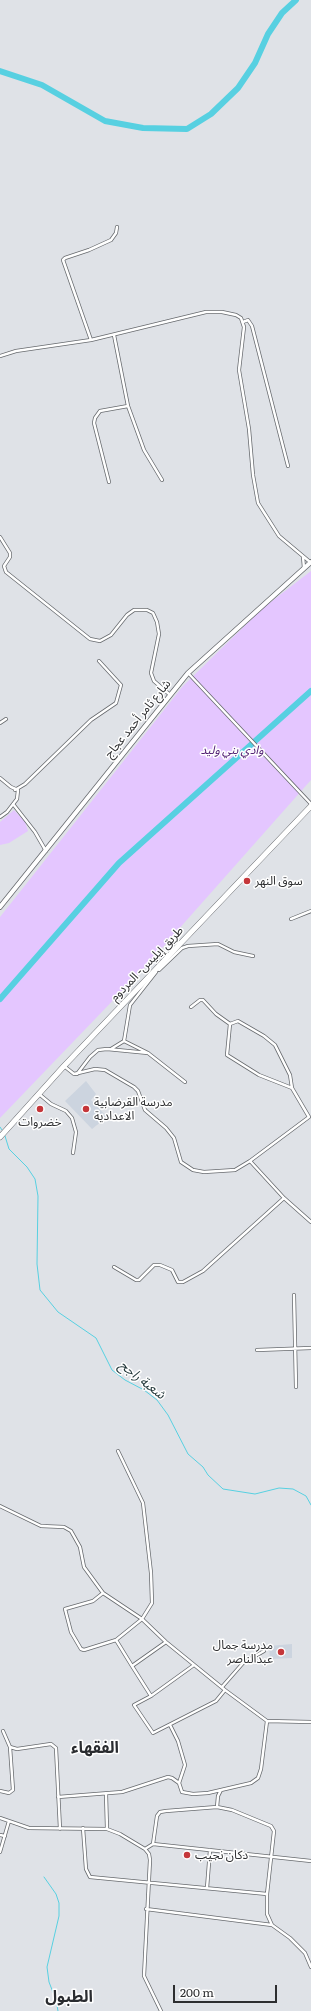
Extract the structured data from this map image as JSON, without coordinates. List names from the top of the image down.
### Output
{
  "streets": {
    "highway": ["طريق إيليس- المردوم"],
    "main road": ["شارع ثامر أحمد عجاج"]
  },
  "districts": ["الفقهاء", "الطبول"],
  "water": ["شعبة راجح"],
  "parks": ["وادي بني وليد"],
  "places": [
    "سوق النهر",
    "خضروات",
    "مدرسة القرضابية الاعدادية",
    "مدرسة جمال عبدالناصر",
    "دكان نجيب"
  ],
  "scale_bar": "200 m"
}
